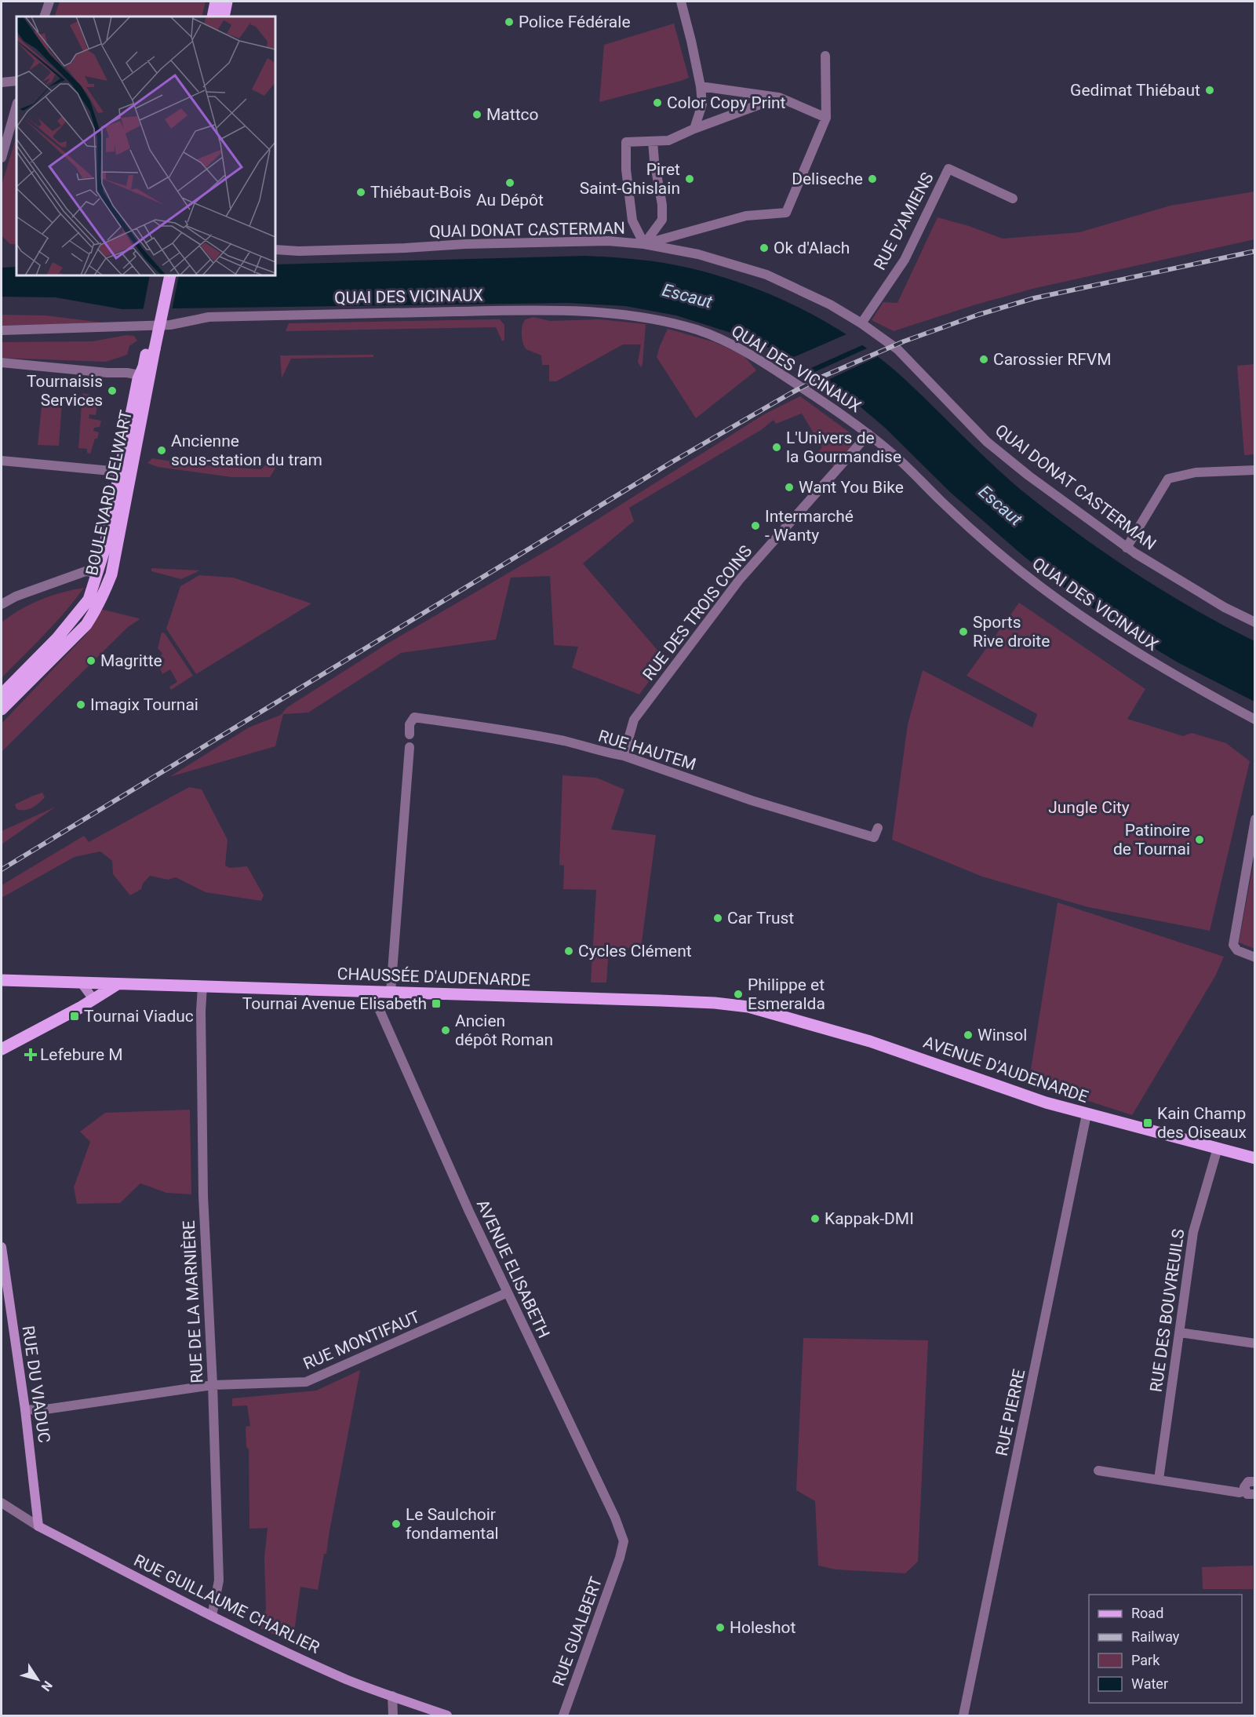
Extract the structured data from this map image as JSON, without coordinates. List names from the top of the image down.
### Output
{
  "streets": {
    "main road": ["BOULEVARD DELWART", "CHAUSSÉE D'AUDENARDE", "AVENUE D'AUDENARDE"],
    "street": [
      "RUE D'AMIENS",
      "QUAI DONAT CASTERMAN",
      "QUAI DES VICINAUX",
      "RUE DES TROIS COINS",
      "RUE HAUTEM",
      "AVENUE ELISABETH",
      "RUE DE LA MARNIÈRE",
      "RUE DES BOUVREUILS",
      "RUE MONTIFAUT",
      "RUE DU VIADUC",
      "RUE PIERRE",
      "RUE GUILLAUME CHARLIER",
      "RUE GUALBERT"
    ]
  },
  "crossings": [
    ["RUE D'AMIENS", "QUAI DONAT CASTERMAN"],
    ["QUAI DES VICINAUX", "RUE DES TROIS COINS"],
    ["RUE DES TROIS COINS", "RUE HAUTEM"],
    ["CHAUSSÉE D'AUDENARDE", "AVENUE D'AUDENARDE"],
    ["CHAUSSÉE D'AUDENARDE", "AVENUE ELISABETH"],
    ["CHAUSSÉE D'AUDENARDE", "RUE DE LA MARNIÈRE"],
    ["AVENUE D'AUDENARDE", "RUE DES BOUVREUILS"],
    ["AVENUE D'AUDENARDE", "RUE PIERRE"],
    ["AVENUE ELISABETH", "RUE MONTIFAUT"],
    ["AVENUE ELISABETH", "RUE GUALBERT"],
    ["RUE DE LA MARNIÈRE", "RUE MONTIFAUT"],
    ["RUE DE LA MARNIÈRE", "RUE GUILLAUME CHARLIER"],
    ["RUE MONTIFAUT", "RUE DU VIADUC"],
    ["RUE DU VIADUC", "RUE GUILLAUME CHARLIER"]
  ],
  "water": ["Escaut"],
  "parks": ["Jungle City"],
  "places": {
    "other": [
      "Police Fédérale",
      "Gedimat Thiébaut",
      "Color Copy Print",
      "Mattco",
      "Piret Saint-Ghislain",
      "Deliseche",
      "Au Dépôt",
      "Thiébaut-Bois",
      "Ok d'Alach",
      "Carossier RFVM",
      "Tournaisis Services",
      "L'Univers de la Gourmandise",
      "Ancienne sous-station du tram",
      "Want You Bike",
      "Intermarché - Wanty",
      "Sports Rive droite",
      "Magritte",
      "Imagix Tournai",
      "Patinoire de Tournai",
      "Car Trust",
      "Cycles Clément",
      "Philippe et Esmeralda",
      "Ancien dépôt Roman",
      "Winsol",
      "Kappak-DMI",
      "Le Saulchoir fondamental",
      "Holeshot"
    ],
    "transit": ["Tournai Avenue Elisabeth", "Tournai Viaduc", "Kain Champ des Oiseaux"],
    "health": ["Lefebure M"]
  },
  "legend": [
    "Road",
    "Railway",
    "Park",
    "Water"
  ],
  "north": "bottom right"
}
